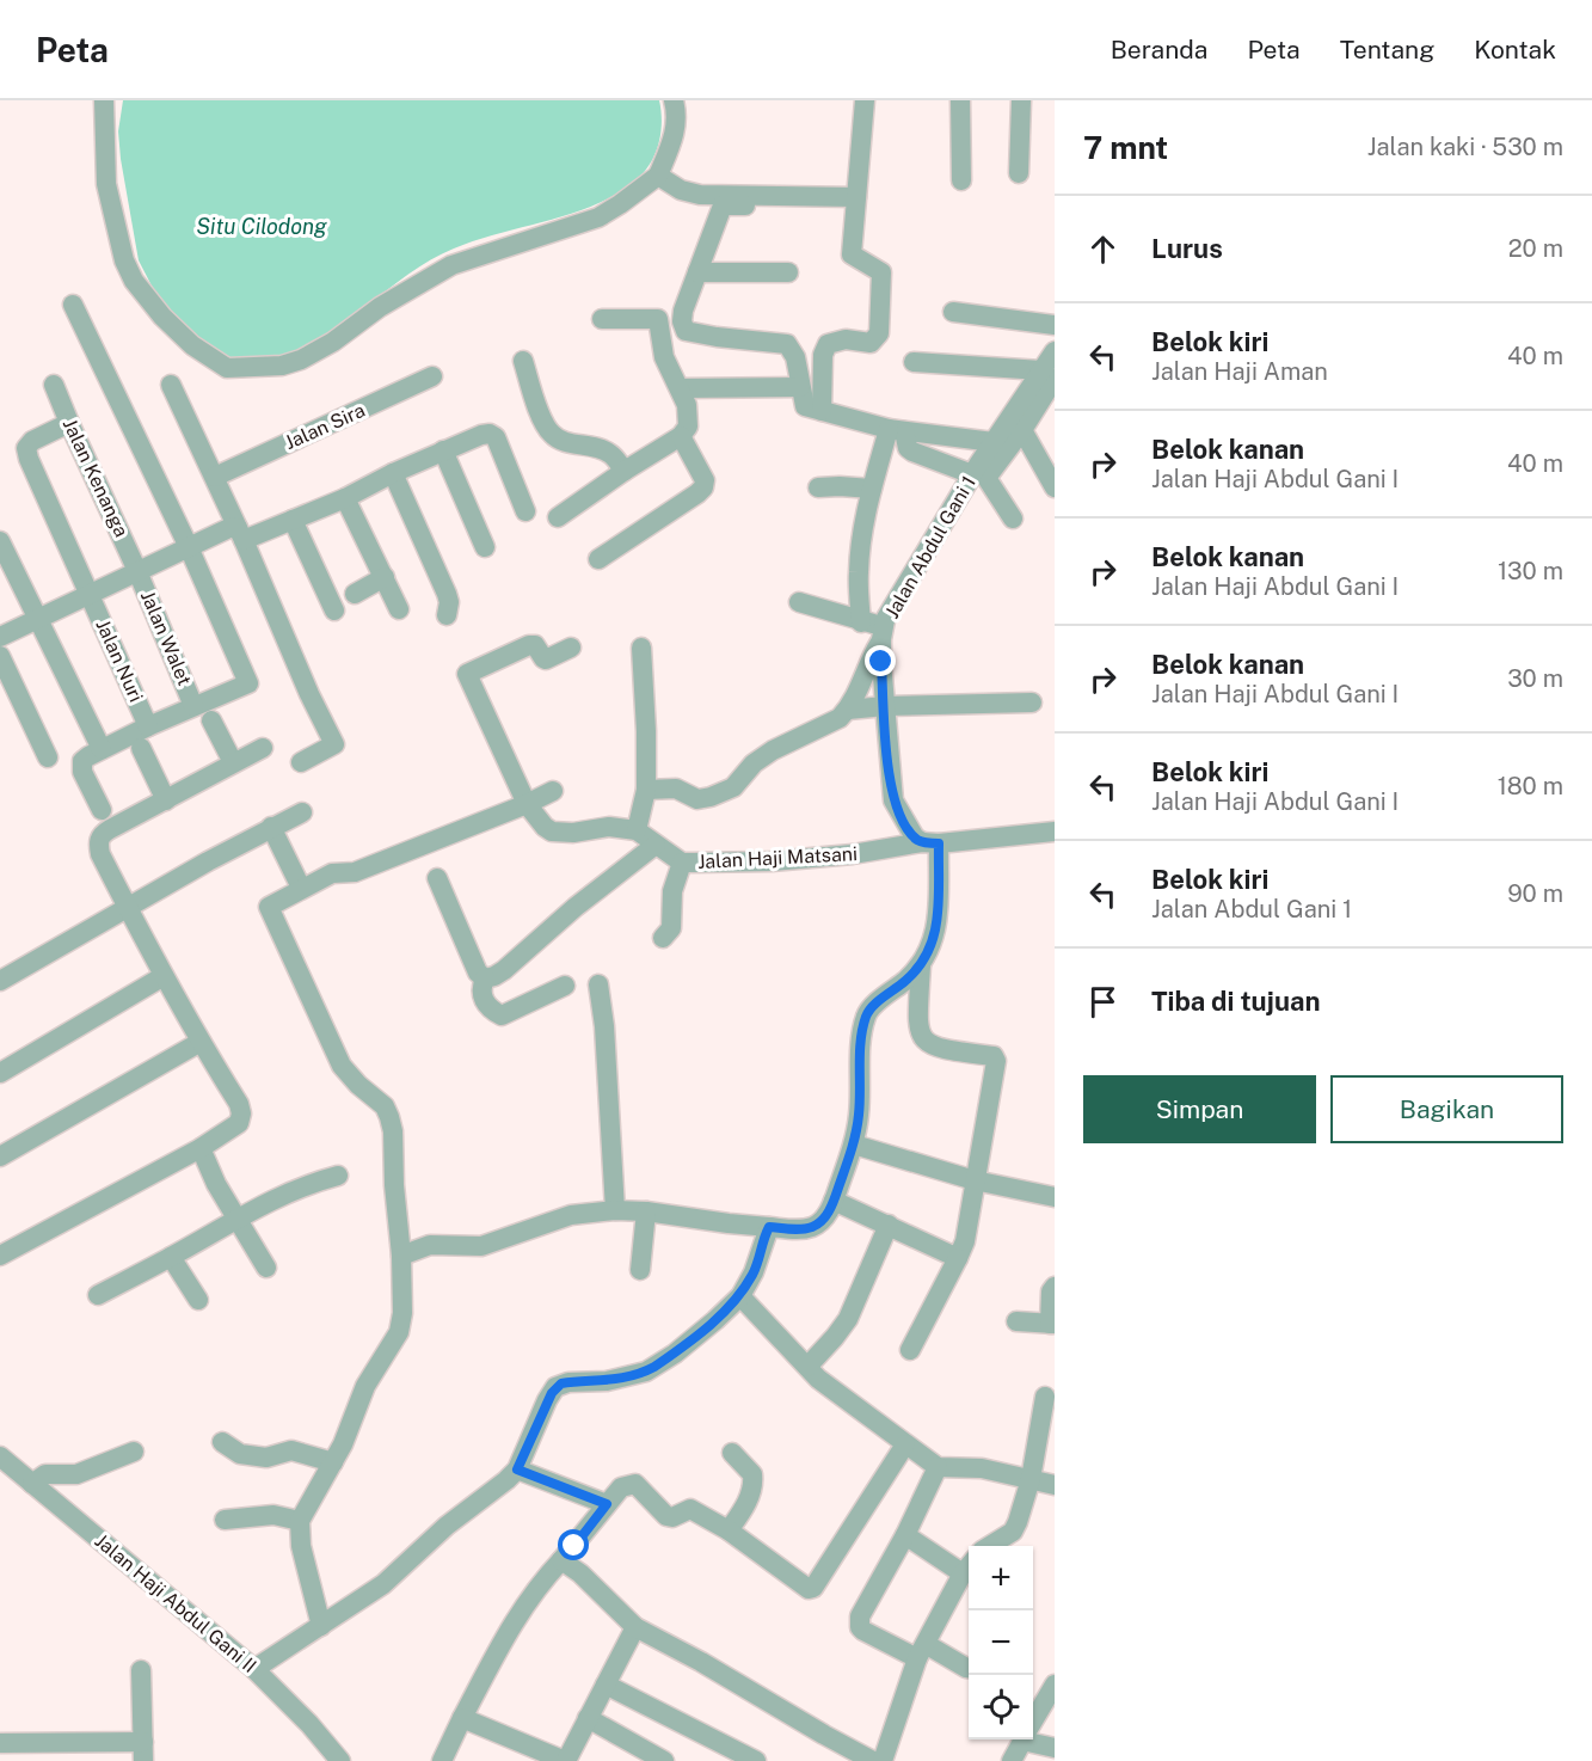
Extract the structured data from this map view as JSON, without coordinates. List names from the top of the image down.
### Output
{
  "streets": {
    "street": [
      "Jalan Sira",
      "Jalan Kenanga",
      "Jalan Abdul Gani 1",
      "Jalan Walet",
      "Jalan Nuri",
      "Jalan Haji Matsani",
      "Jalan Haji Abdul Gani II"
    ]
  },
  "crossings": [
    ["Jalan Kenanga", "Jalan Walet"],
    ["Jalan Kenanga", "Jalan Nuri"],
    ["Jalan Abdul Gani 1", "Jalan Haji Matsani"]
  ],
  "water": ["Situ Cilodong"],
  "page": {
    "header": "Peta",
    "nav": [
      "Beranda",
      "Peta",
      "Tentang",
      "Kontak"
    ],
    "heading": ["7 mnt", "Jalan kaki · 530 m"],
    "list": [
      ["Lurus", "20 m"],
      ["Belok kiri", "Jalan Haji Aman", "40 m"],
      ["Belok kanan", "Jalan Haji Abdul Gani I", "40 m"],
      ["Belok kanan", "Jalan Haji Abdul Gani I", "130 m"],
      ["Belok kanan", "Jalan Haji Abdul Gani I", "30 m"],
      ["Belok kiri", "Jalan Haji Abdul Gani I", "180 m"],
      ["Belok kiri", "Jalan Abdul Gani 1", "90 m"],
      "Tiba di tujuan"
    ],
    "buttons": ["Simpan", "Bagikan"],
    "map_buttons": ["+", "−"]
  }
}
